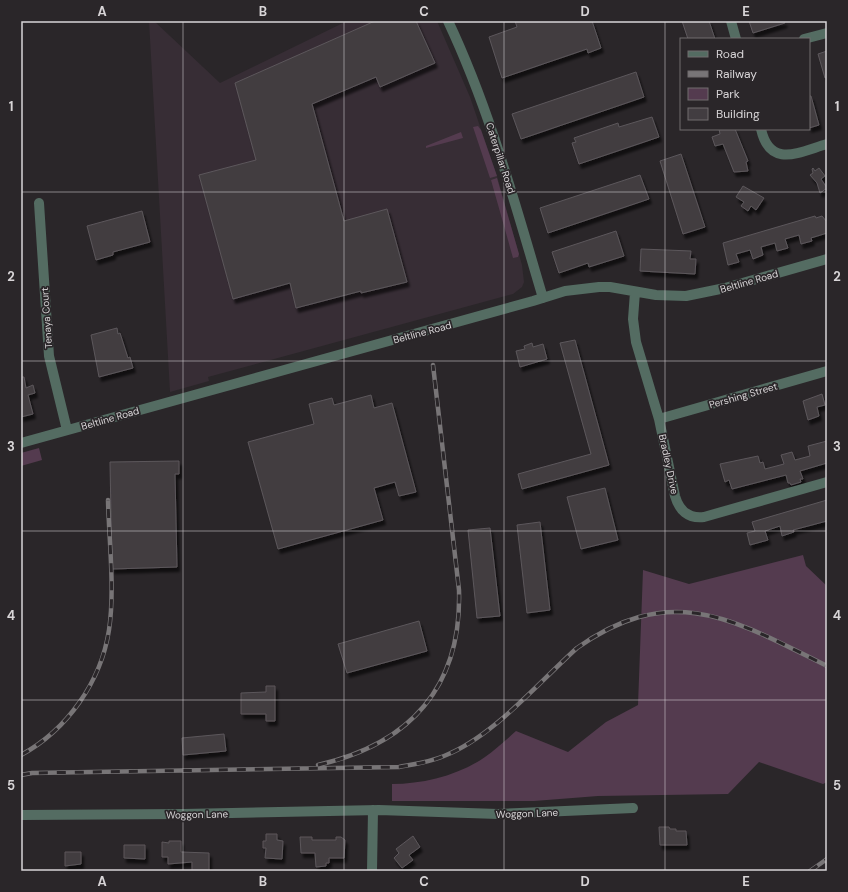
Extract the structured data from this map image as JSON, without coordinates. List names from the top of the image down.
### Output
{
  "streets": {
    "street": [
      "Caterpillar Road",
      "Beltline Road",
      "Tenaya Court",
      "Pershing Street",
      "Bradley Drive",
      "Woggon Lane"
    ]
  },
  "crossings": [
    ["Caterpillar Road", "Beltline Road"],
    ["Beltline Road", "Tenaya Court"],
    ["Beltline Road", "Bradley Drive"],
    ["Pershing Street", "Bradley Drive"]
  ],
  "legend": [
    "Road",
    "Railway",
    "Park",
    "Building"
  ],
  "grid": {
    "columns": [
      "A",
      "B",
      "C",
      "D",
      "E"
    ],
    "rows": [
      "1",
      "2",
      "3",
      "4",
      "5"
    ]
  }
}
